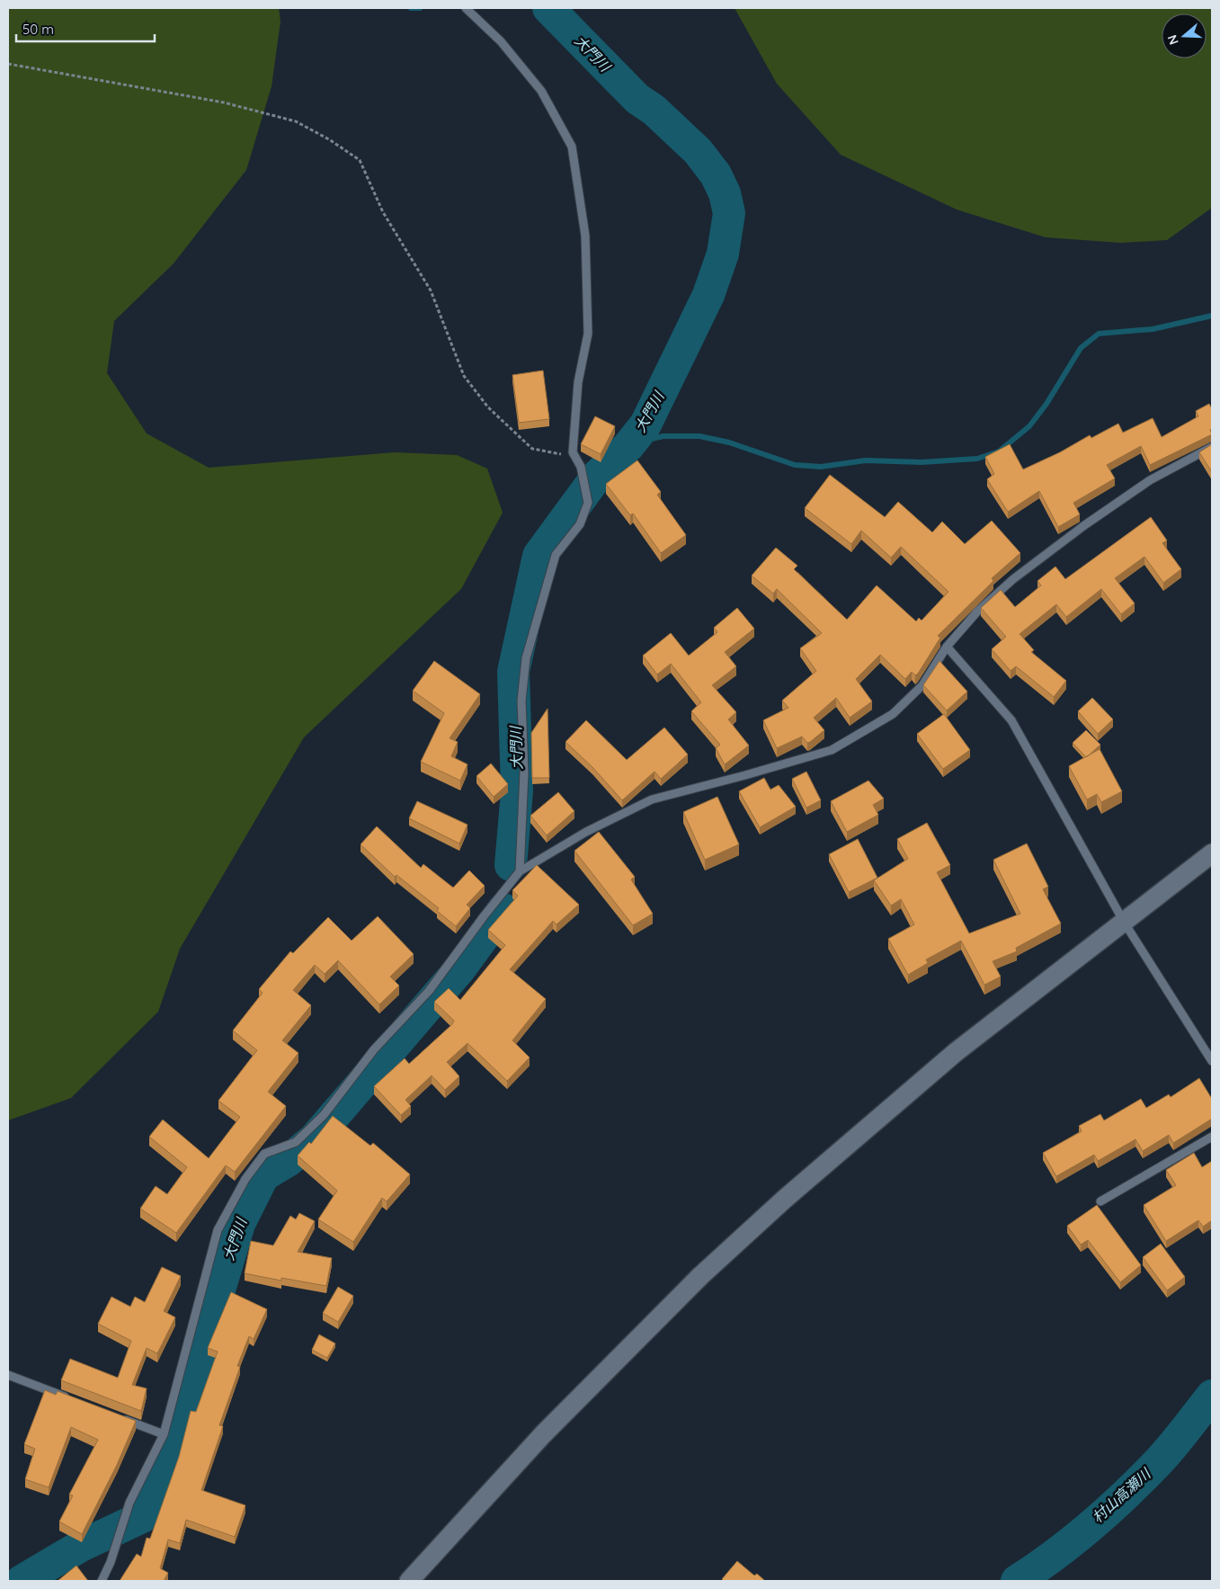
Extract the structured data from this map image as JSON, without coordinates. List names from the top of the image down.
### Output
{
  "water": ["大門川", "村山高瀬川"],
  "scale_bar": "50 m",
  "north": "left"
}
